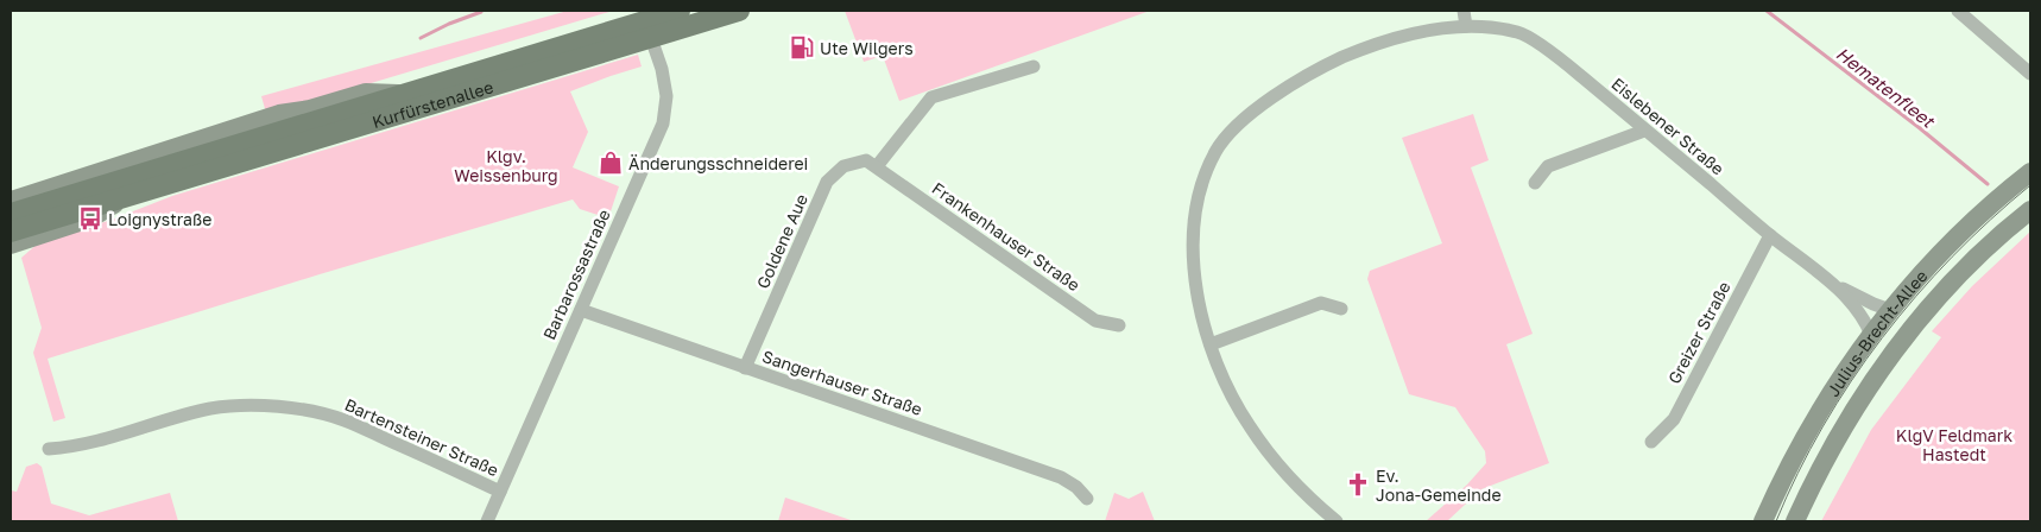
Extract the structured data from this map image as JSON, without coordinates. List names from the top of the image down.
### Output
{
  "streets": {
    "main road": ["Kurfürstenallee", "Julius-Brecht-Allee"],
    "street": [
      "Eislebener Straße",
      "Frankenhauser Straße",
      "Goldene Aue",
      "Barbarossastraße",
      "Greizer Straße",
      "Sangerhauser Straße",
      "Bartensteiner Straße"
    ]
  },
  "crossings": [
    ["Kurfürstenallee", "Barbarossastraße"],
    ["Eislebener Straße", "Greizer Straße"],
    ["Eislebener Straße", "Julius-Brecht-Allee"],
    ["Frankenhauser Straße", "Goldene Aue"],
    ["Goldene Aue", "Sangerhauser Straße"],
    ["Barbarossastraße", "Sangerhauser Straße"],
    ["Barbarossastraße", "Bartensteiner Straße"]
  ],
  "water": ["Hematenfleet"],
  "parks": ["Klgv. Weissenburg", "KlgV Feldmark Hastedt"],
  "places": {
    "fuel station": ["Ute Wilgers"],
    "shop": ["Änderungsschneiderei"],
    "bus stop": ["Loignystraße"],
    "church": ["Ev. Jona-Gemeinde"]
  }
}
